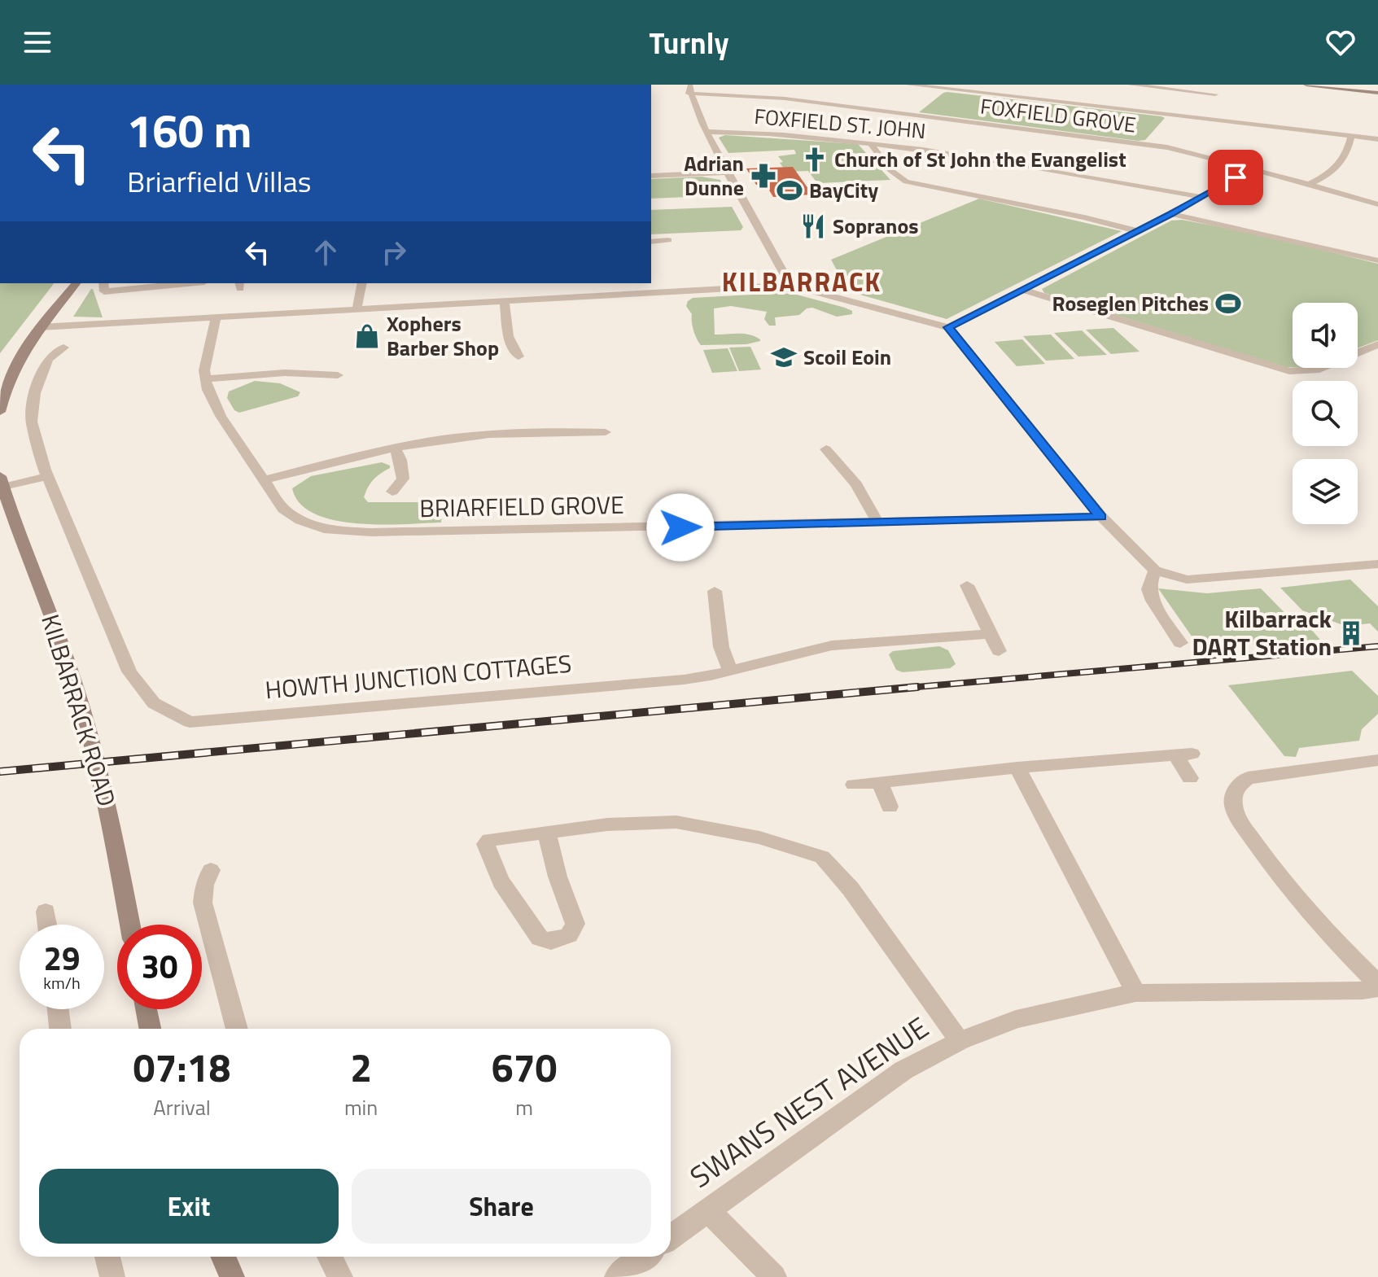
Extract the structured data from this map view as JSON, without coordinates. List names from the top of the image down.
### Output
{
  "streets": {
    "main road": ["KILBARRACK ROAD"],
    "street": [
      "FOXFIELD GROVE",
      "FOXFIELD ST. JOHN",
      "BRIARFIELD GROVE",
      "HOWTH JUNCTION COTTAGES",
      "SWANS NEST AVENUE"
    ]
  },
  "crossings": [
    ["HOWTH JUNCTION COTTAGES", "KILBARRACK ROAD"]
  ],
  "districts": ["KILBARRACK"],
  "places": {
    "church": ["Church of St John the Evangelist"],
    "pharmacy": ["Adrian Dunne"],
    "sports": ["BayCity", "Roseglen Pitches"],
    "restaurant": ["Sopranos"],
    "shop": ["Xophers Barber Shop"],
    "school or university": ["Scoil Eoin"],
    "building": ["Kilbarrack DART Station"]
  },
  "page": {
    "header": "Turnly",
    "turn": ["160 m", "Briarfield Villas"],
    "speed": "29 km/h",
    "limit": "30",
    "eta": [
      "07:18",
      "Arrival",
      "2",
      "min",
      "670",
      "m"
    ],
    "buttons": ["Exit", "Share"]
  }
}
